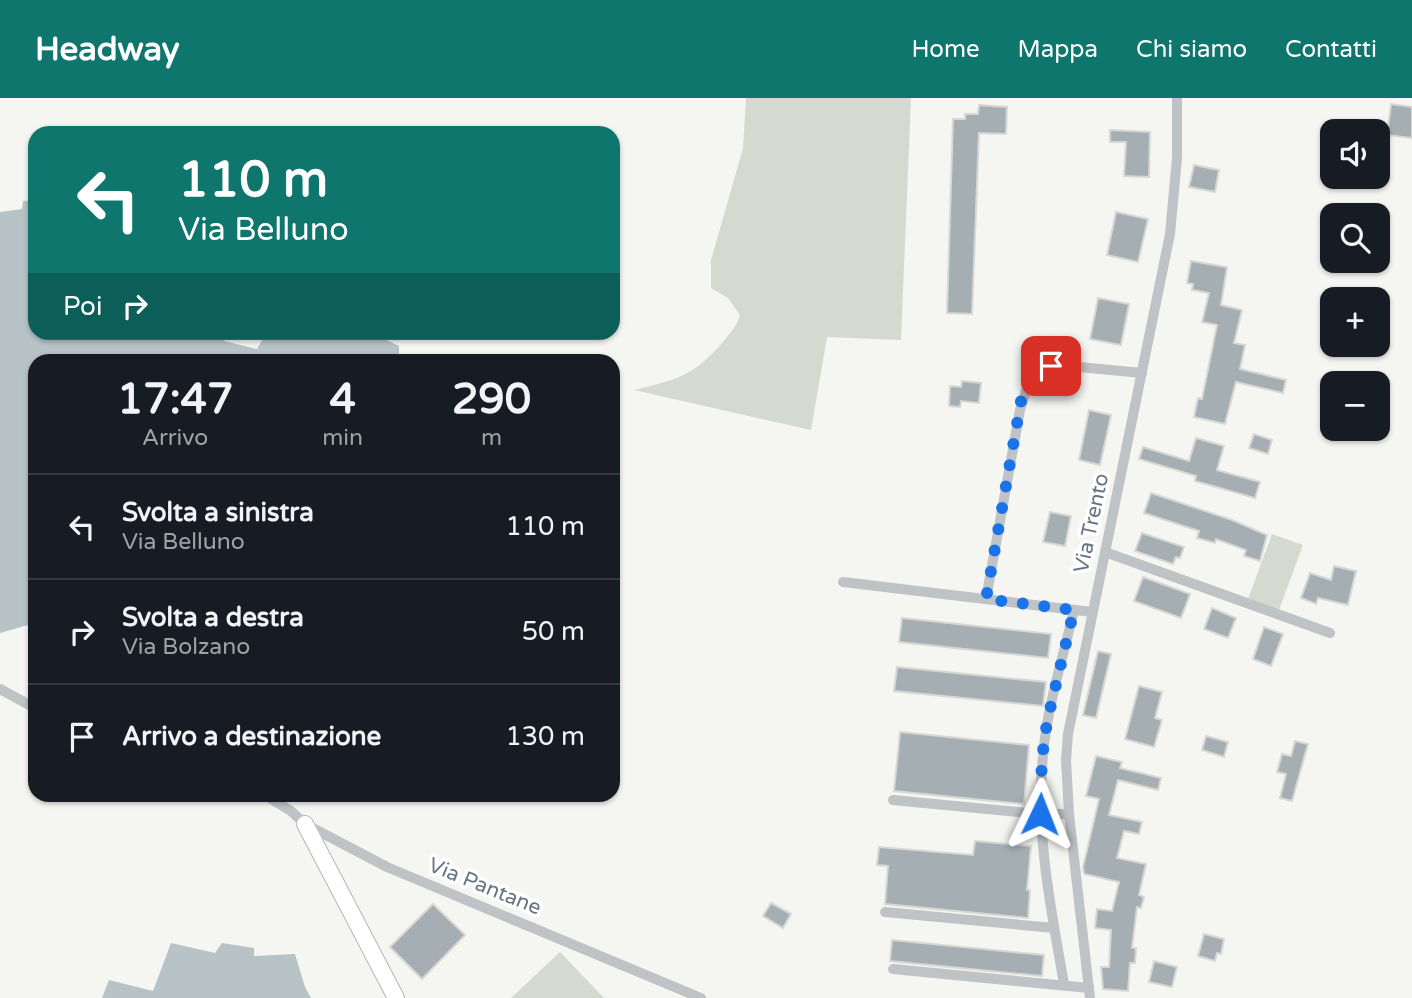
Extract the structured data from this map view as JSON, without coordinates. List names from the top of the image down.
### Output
{
  "streets": {
    "street": ["Via Trento", "Via Pantane"]
  },
  "page": {
    "header": "Headway",
    "nav": [
      "Home",
      "Mappa",
      "Chi siamo",
      "Contatti"
    ],
    "map_buttons": ["+", "−"],
    "turn": ["110 m", "Via Belluno"],
    "then": "Poi",
    "eta": [
      "17:47",
      "Arrivo",
      "4",
      "min",
      "290",
      "m"
    ],
    "list": [
      {
        "name": "Svolta a sinistra",
        "note": "Via Belluno",
        "value": "110 m"
      },
      {
        "name": "Svolta a destra",
        "note": "Via Bolzano",
        "value": "50 m"
      },
      {
        "name": "Arrivo a destinazione",
        "value": "130 m"
      }
    ]
  }
}
